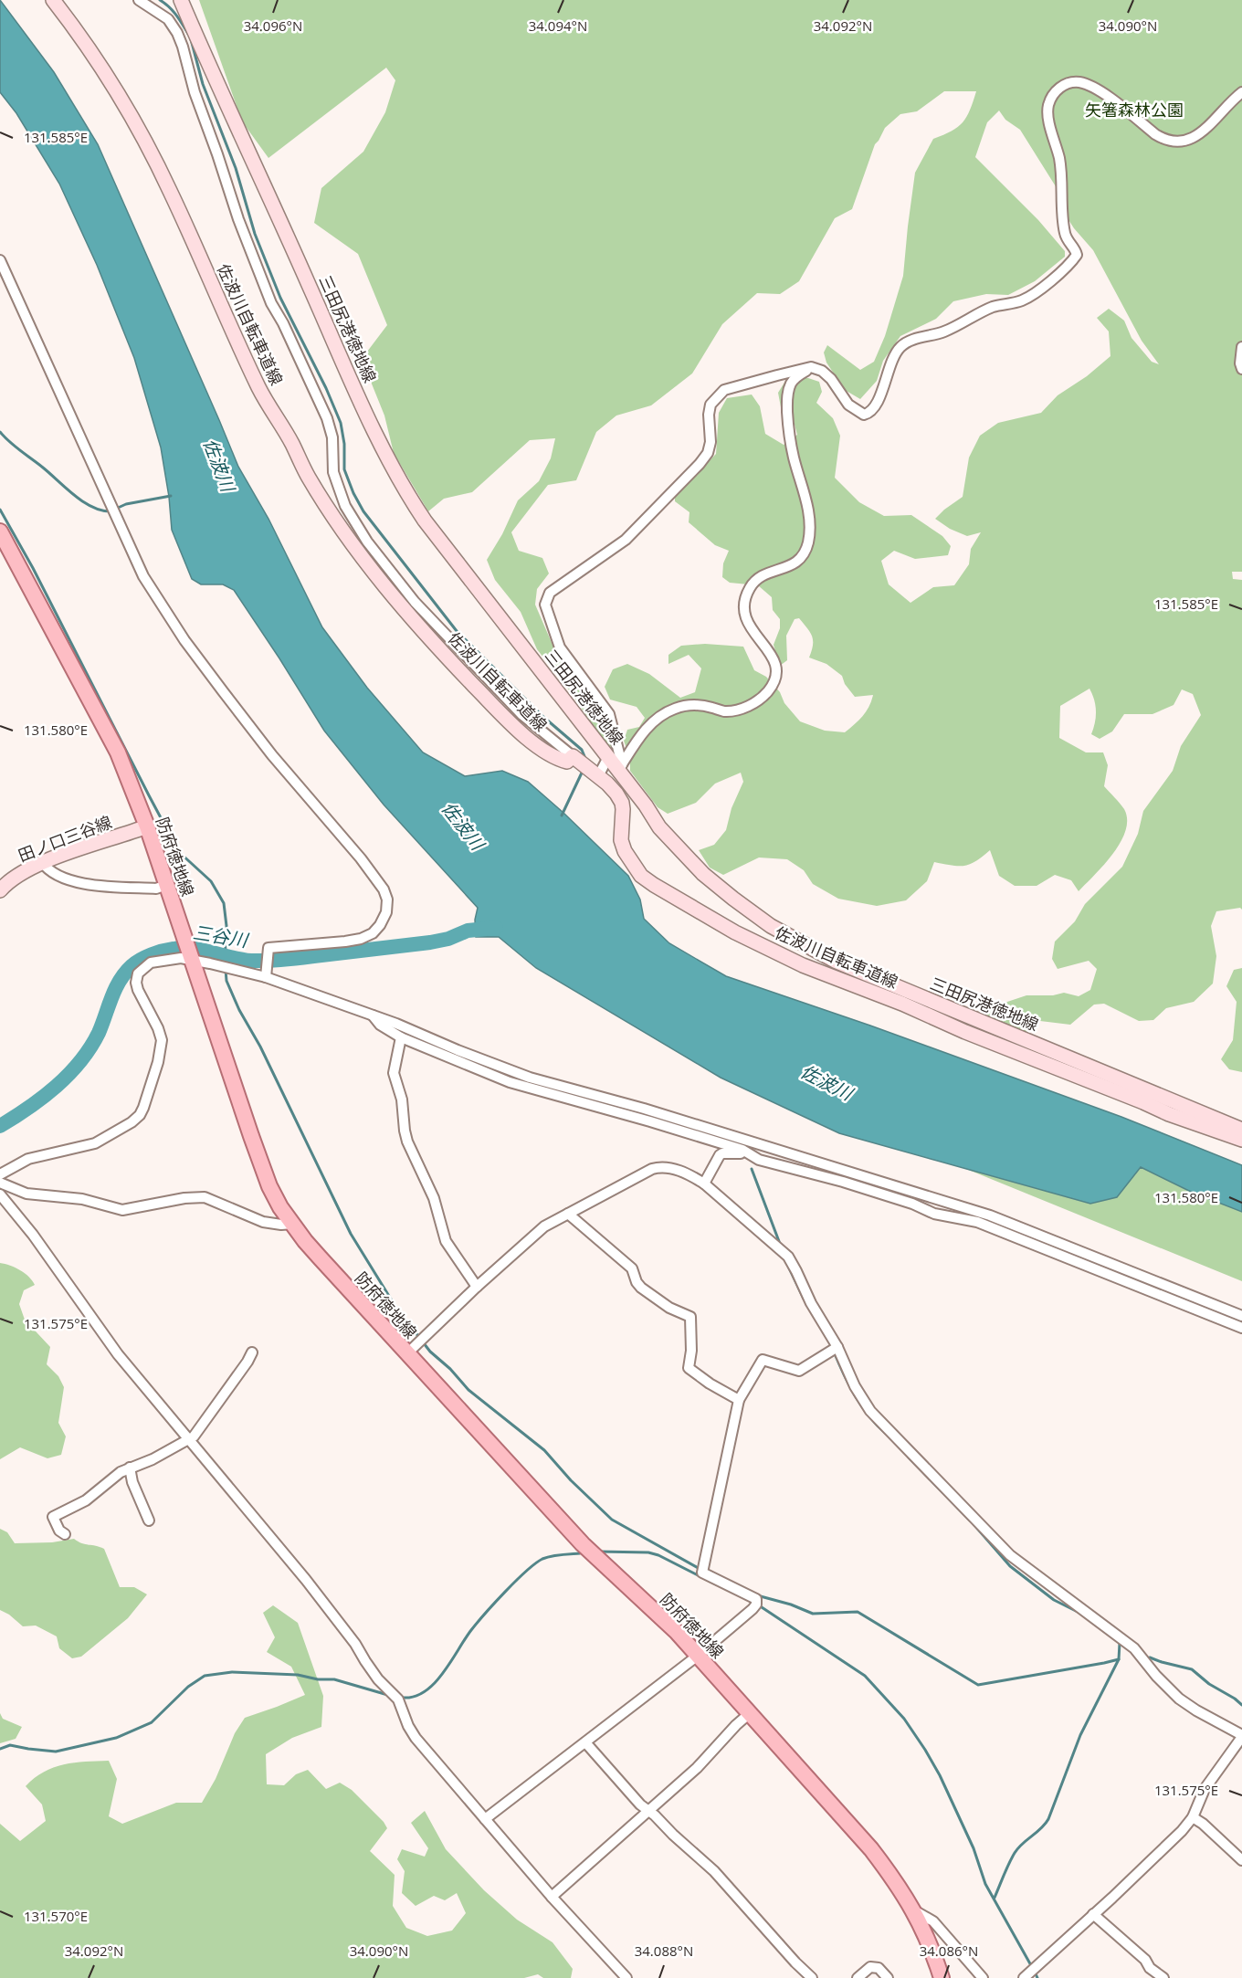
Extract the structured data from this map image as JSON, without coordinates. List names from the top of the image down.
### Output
{
  "streets": {
    "main road": [
      "佐波川自転車道線",
      "三田尻港徳地線",
      "田ノ口三谷線",
      "防府徳地線"
    ]
  },
  "crossings": [
    ["田ノ口三谷線", "防府徳地線"]
  ],
  "water": ["佐波川", "三谷川"],
  "parks": ["矢箸森林公園"],
  "coordinates": [
    "34.096°N",
    "34.094°N",
    "34.092°N",
    "34.090°N",
    "131.585°E",
    "131.580°E",
    "131.575°E",
    "131.570°E",
    "34.088°N",
    "34.086°N"
  ]
}
